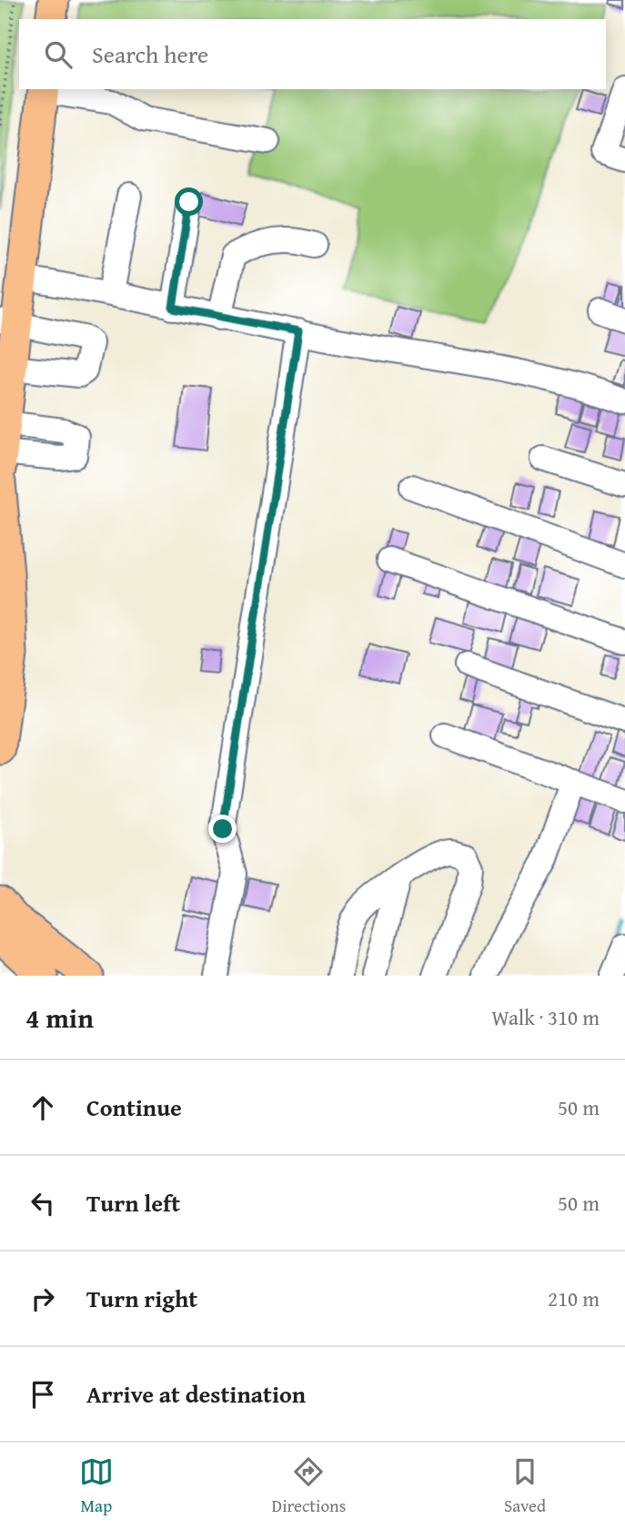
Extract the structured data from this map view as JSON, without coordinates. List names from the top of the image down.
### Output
{
  "page": {
    "search": "Search here",
    "heading": ["4 min", "Walk · 310 m"],
    "list": [
      ["Continue", "50 m"],
      ["Turn left", "50 m"],
      ["Turn right", "210 m"],
      "Arrive at destination"
    ],
    "nav": ["Map", "Directions", "Saved"]
  }
}
